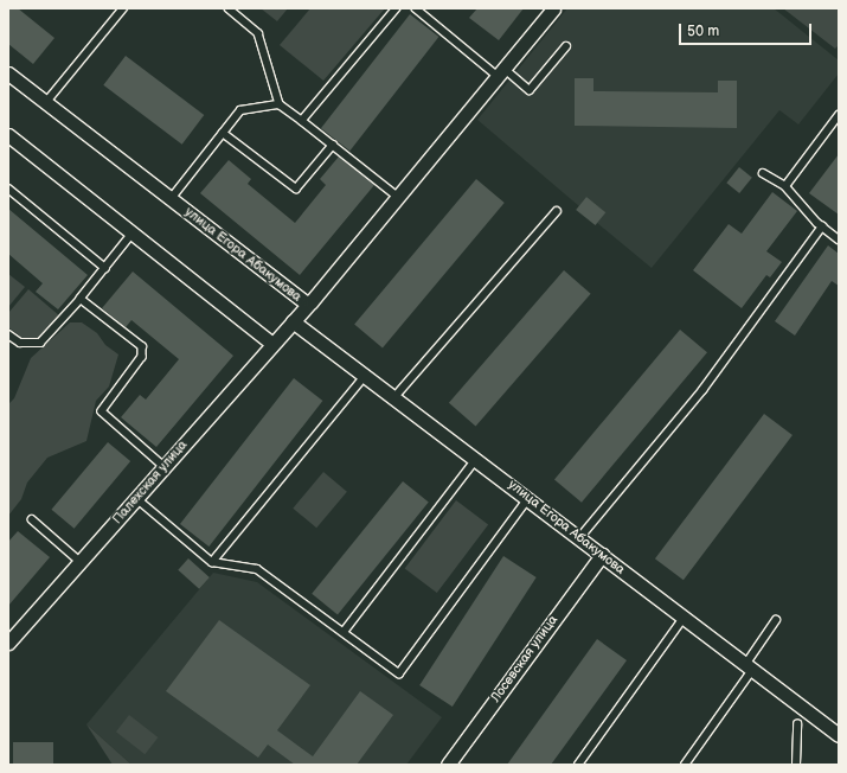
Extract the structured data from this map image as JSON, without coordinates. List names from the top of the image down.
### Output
{
  "streets": {
    "street": ["улица Егора Абакумова", "Палехская улица", "Лосевская улица"]
  },
  "crossings": [
    ["улица Егора Абакумова", "Палехская улица"],
    ["улица Егора Абакумова", "Лосевская улица"]
  ],
  "scale_bar": "50 m"
}
